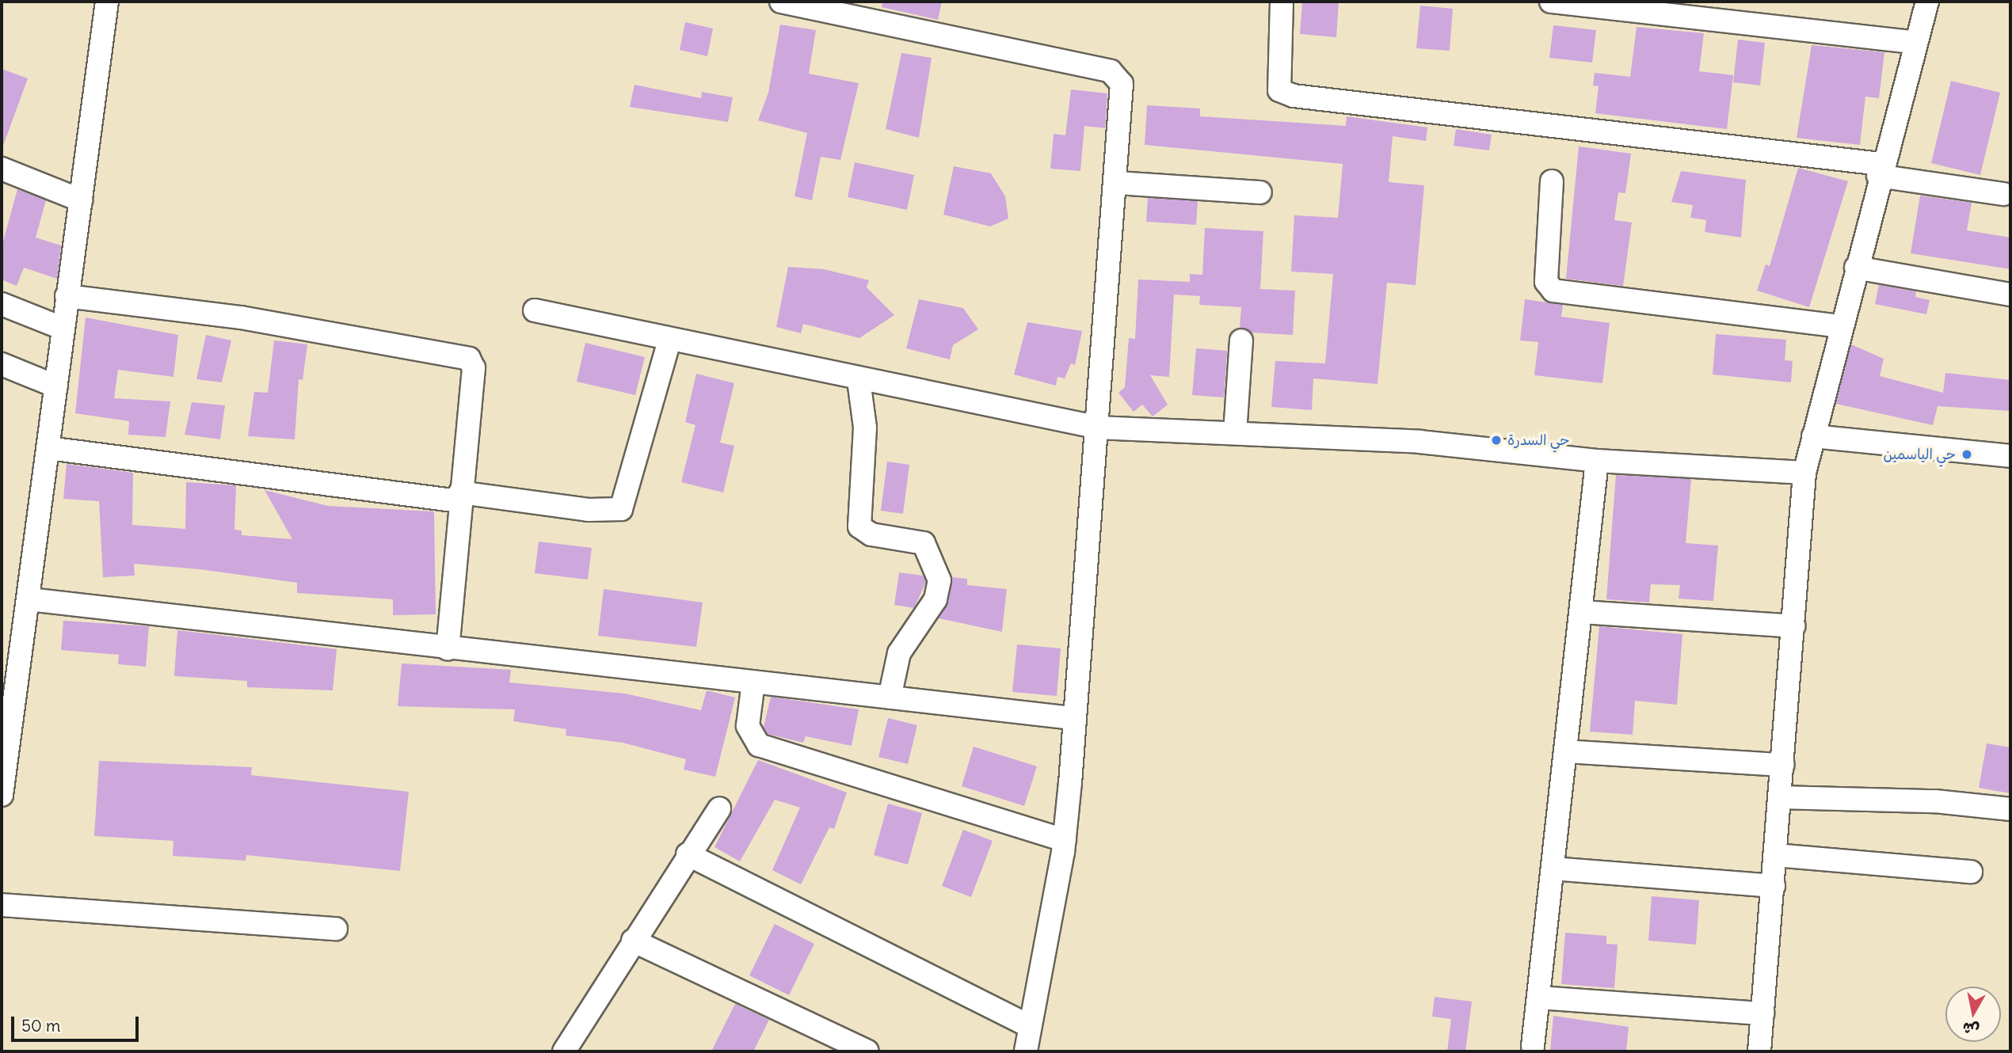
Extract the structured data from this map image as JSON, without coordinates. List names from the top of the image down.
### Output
{
  "places": ["حي السدرة", "حي الياسمين"],
  "scale_bar": "50 m",
  "north": "bottom"
}
